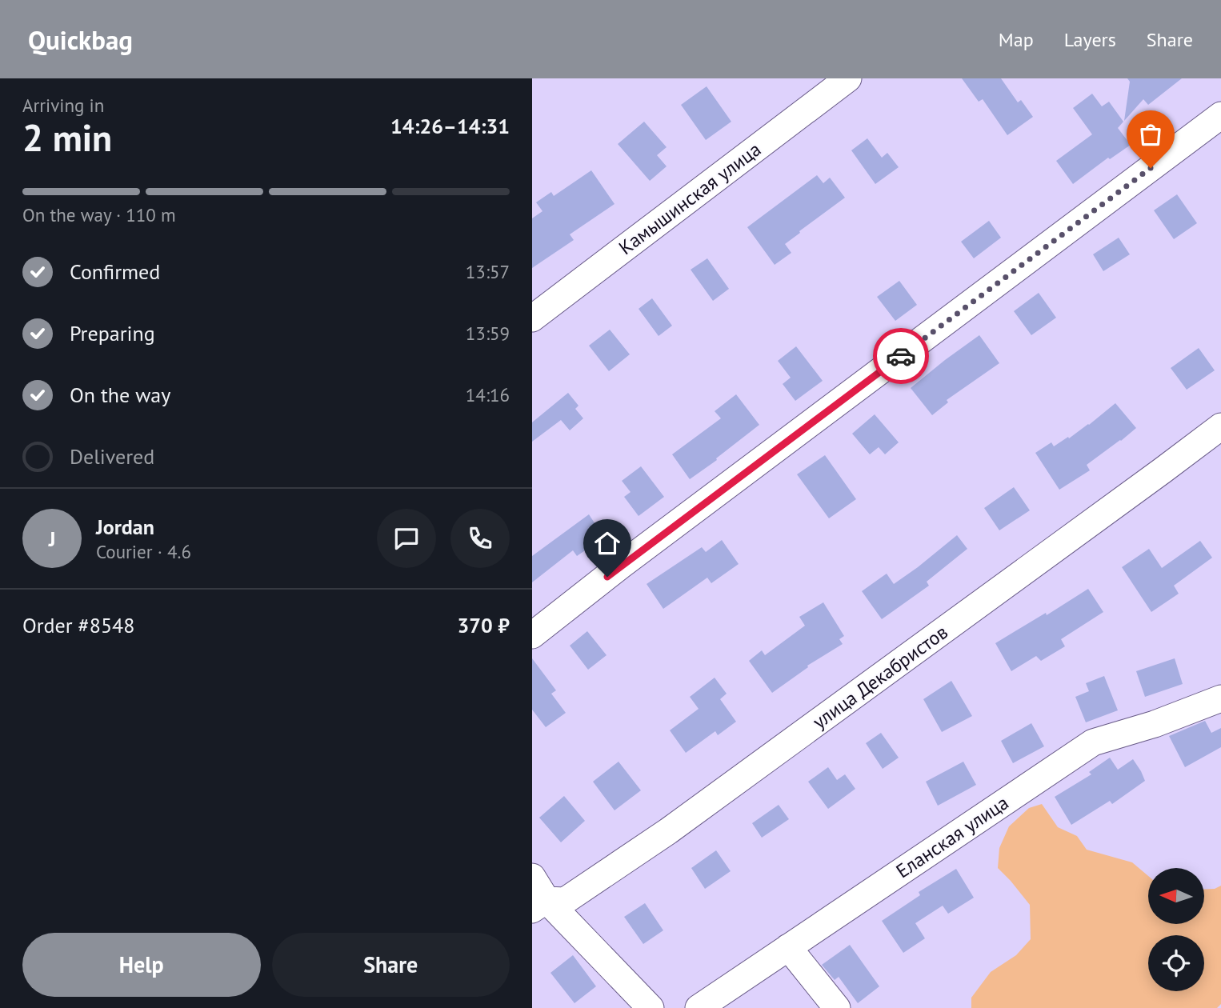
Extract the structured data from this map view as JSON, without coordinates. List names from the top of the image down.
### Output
{
  "streets": {
    "street": ["Камышинская улица", "улица Декабристов", "Еланская улица"]
  },
  "north": "left",
  "page": {
    "header": "Quickbag",
    "nav": ["Map", "Layers", "Share"],
    "heading": ["2 min", "Arriving in", "14:26–14:31"],
    "panel": [
      "Jordan",
      "Courier · 4.6",
      "Order #8548",
      "370 ₽"
    ],
    "bar": "On the way · 110 m",
    "list": [
      ["Confirmed", "13:57"],
      ["Preparing", "13:59"],
      ["On the way", "14:16"],
      "Delivered"
    ],
    "round": "J",
    "buttons": ["Help", "Share"]
  }
}
